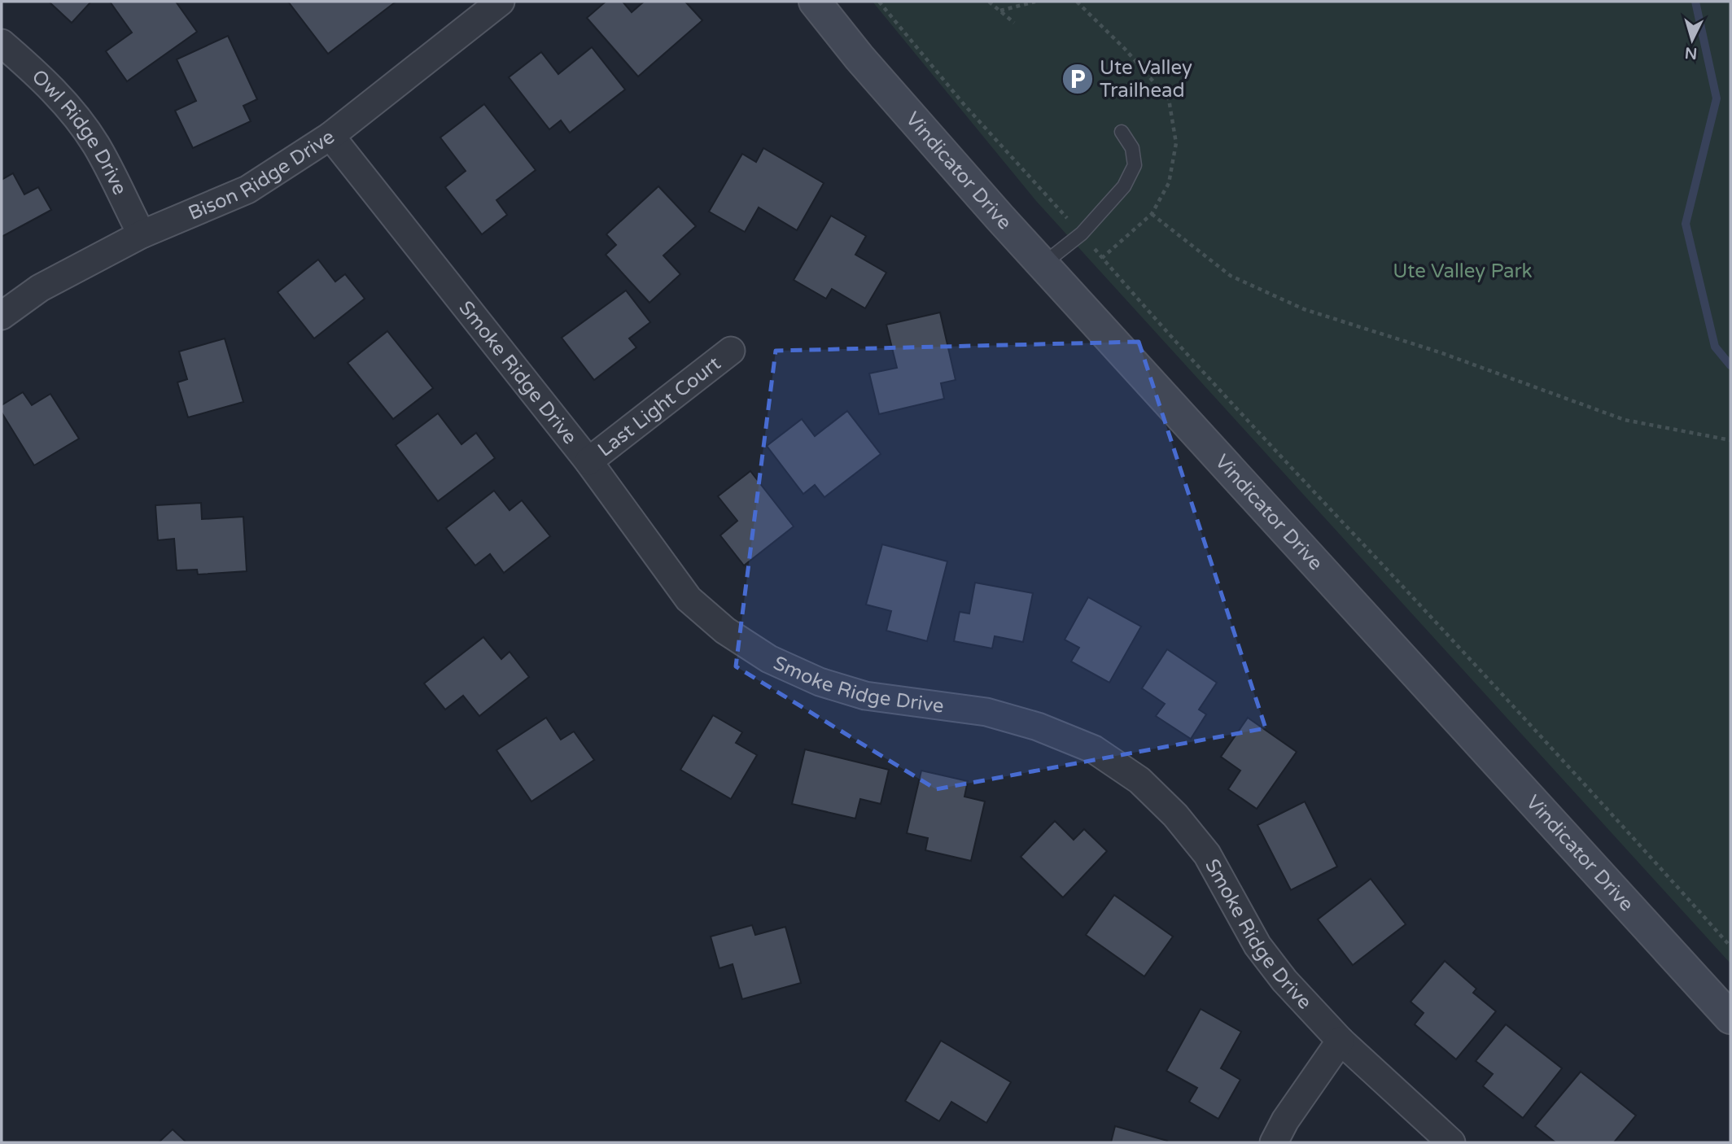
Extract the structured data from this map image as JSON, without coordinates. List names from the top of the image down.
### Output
{
  "streets": {
    "main road": ["Vindicator Drive"],
    "street": [
      "Owl Ridge Drive",
      "Bison Ridge Drive",
      "Smoke Ridge Drive",
      "Last Light Court"
    ]
  },
  "crossings": [
    ["Owl Ridge Drive", "Bison Ridge Drive"],
    ["Bison Ridge Drive", "Smoke Ridge Drive"],
    ["Smoke Ridge Drive", "Last Light Court"]
  ],
  "parks": ["Ute Valley Park"],
  "places": {
    "parking": ["Ute Valley Trailhead"]
  },
  "north": "bottom"
}
